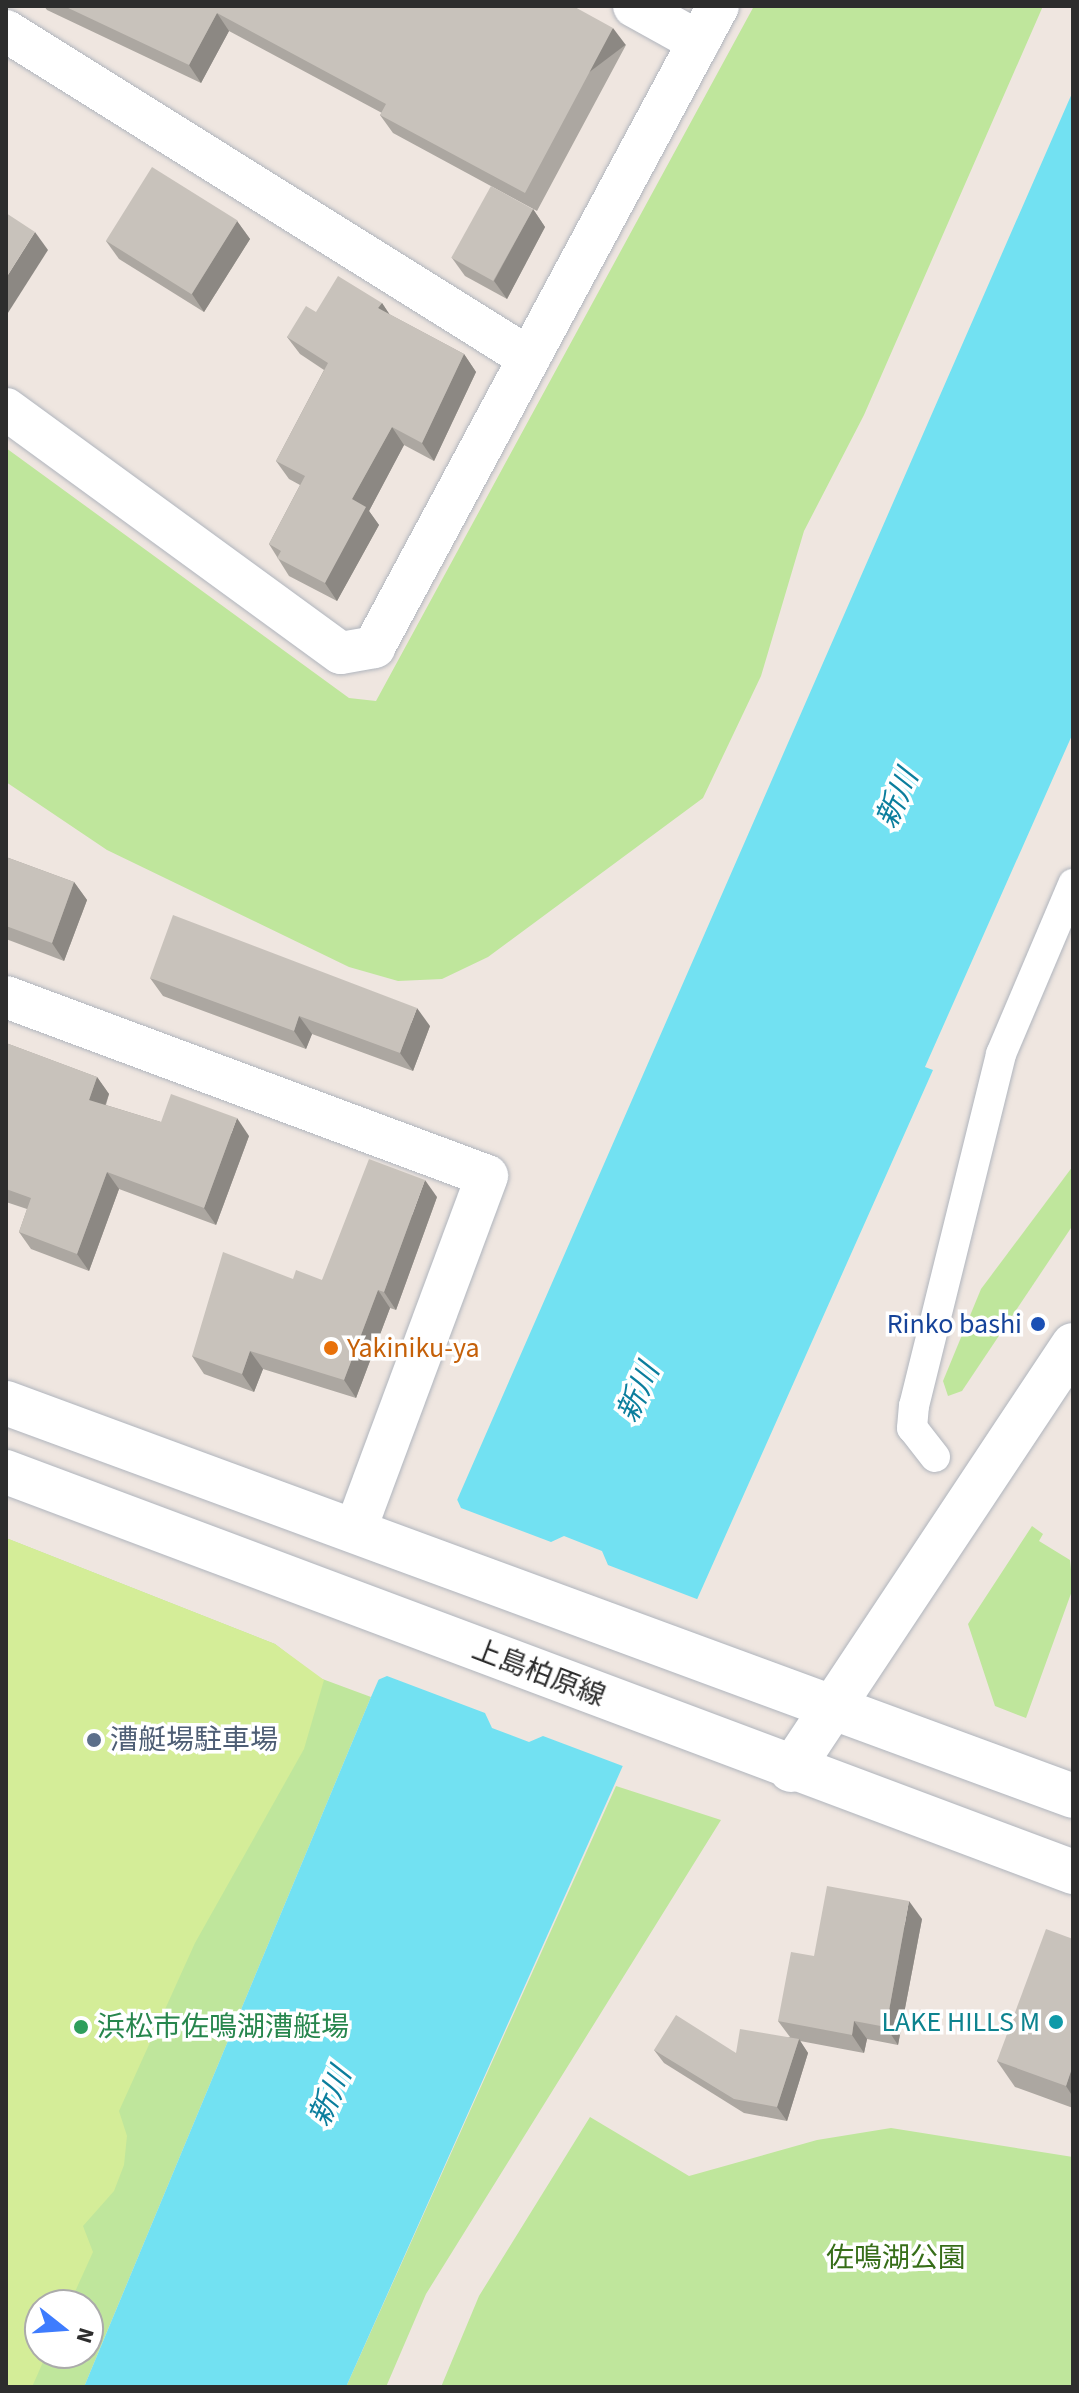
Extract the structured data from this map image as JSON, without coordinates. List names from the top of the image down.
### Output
{
  "streets": {
    "street": ["上島柏原線"]
  },
  "water": ["新川"],
  "parks": ["佐鳴湖公園"],
  "places": [
    "Rinko bashi",
    "Yakiniku-ya",
    "漕艇場駐車場",
    "LAKE HILLS M",
    "浜松市佐鳴湖漕艇場"
  ],
  "north": "right"
}
